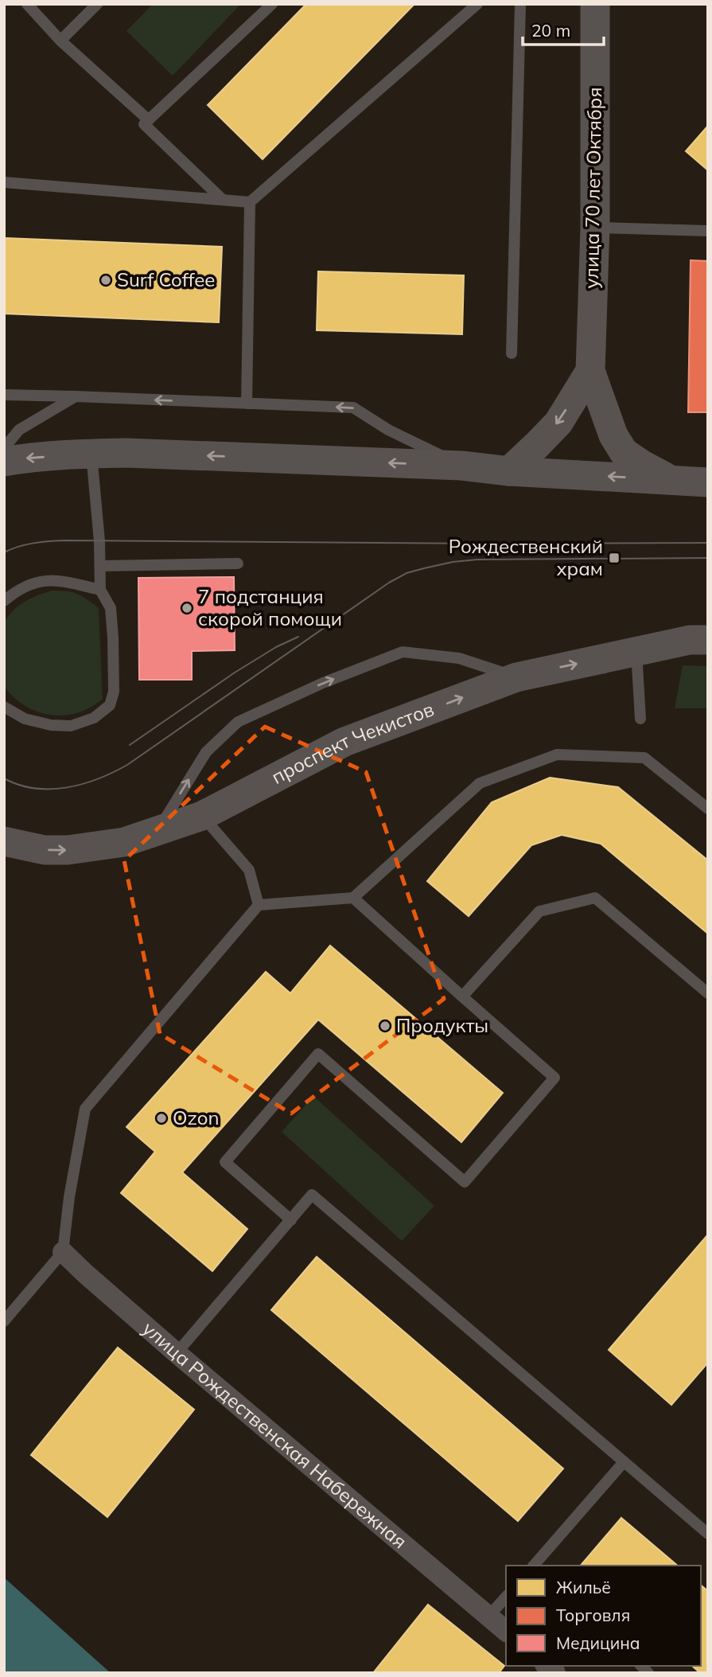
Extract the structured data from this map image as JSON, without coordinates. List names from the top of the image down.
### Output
{
  "streets": {
    "main road": ["улица 70 лет Октября", "проспект Чекистов"],
    "street": ["улица Рождественская Набережная"]
  },
  "places": {
    "other": [
      "Surf Coffee",
      "7 подстанция скорой помощи",
      "Продукты",
      "Ozon"
    ],
    "transit": ["Рождественский храм"]
  },
  "legend": ["Жильё", "Торговля", "Медицина"],
  "scale_bar": "20 m"
}
